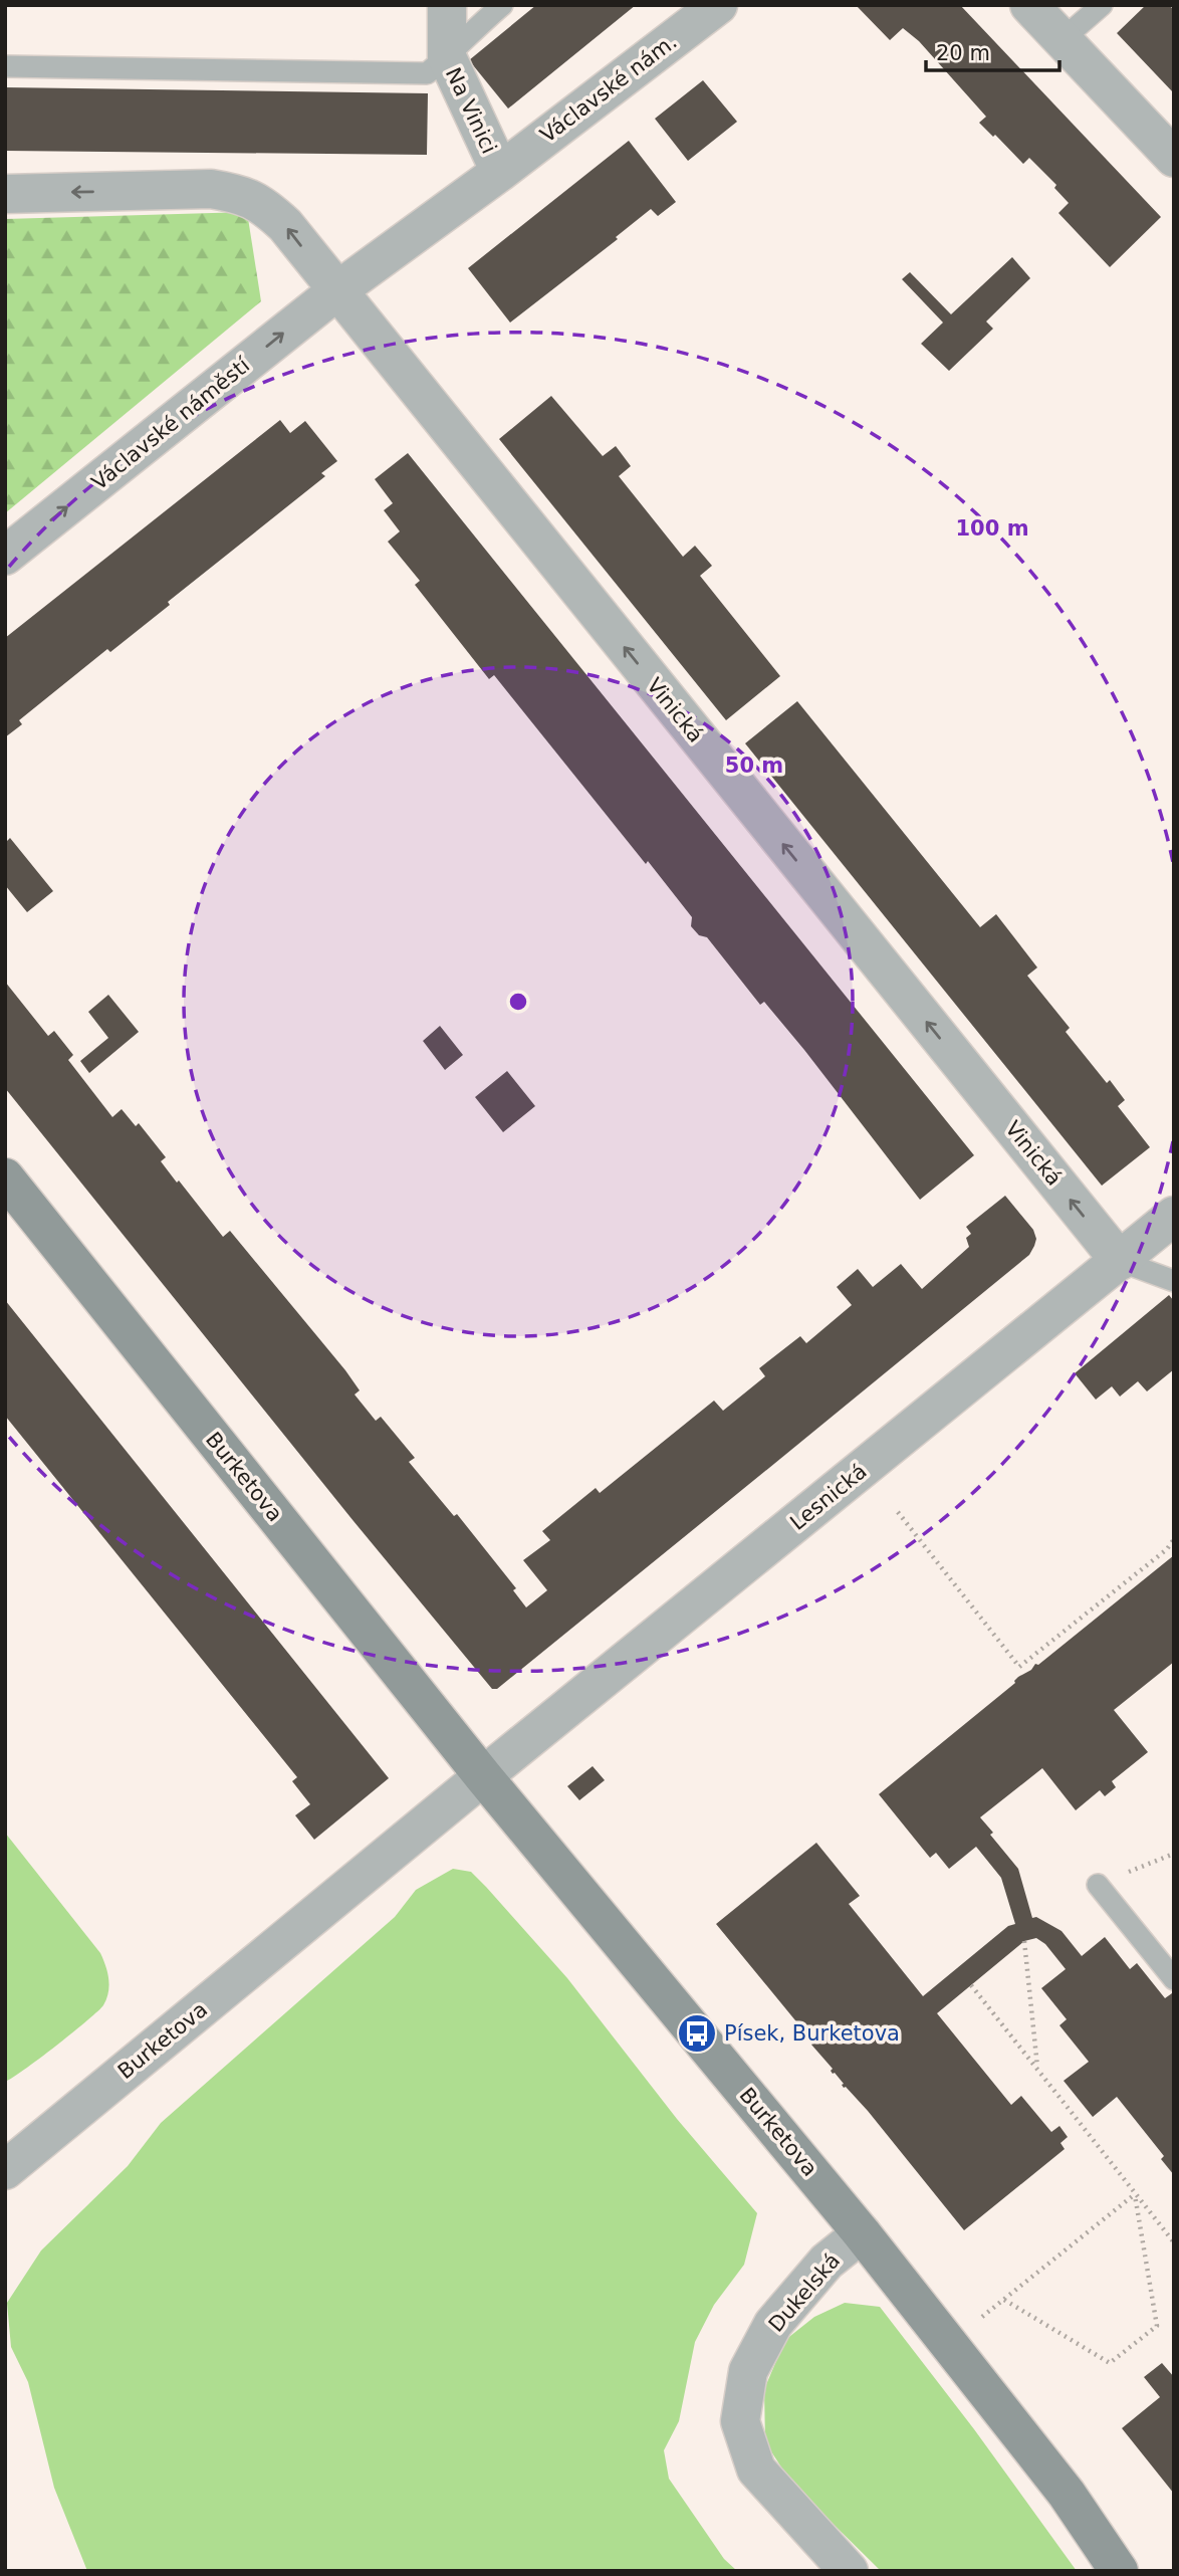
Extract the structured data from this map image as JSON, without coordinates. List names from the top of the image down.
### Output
{
  "streets": {
    "main road": ["Burketova"],
    "street": [
      "Václavské nám.",
      "Na Vinici",
      "Václavské náměstí",
      "Vinická",
      "Lesnická",
      "Dukelská"
    ]
  },
  "crossings": [
    ["Václavské nám.", "Na Vinici"],
    ["Václavské nám.", "Václavské náměstí"],
    ["Na Vinici", "Václavské náměstí"],
    ["Václavské náměstí", "Vinická"],
    ["Vinická", "Lesnická"],
    ["Burketova", "Lesnická"],
    ["Burketova", "Dukelská"]
  ],
  "one_way": ["Václavské náměstí", "Vinická"],
  "places": {
    "bus stop": ["Písek, Burketova"]
  },
  "scale_bar": "20 m",
  "rings": ["100 m", "50 m"]
}
